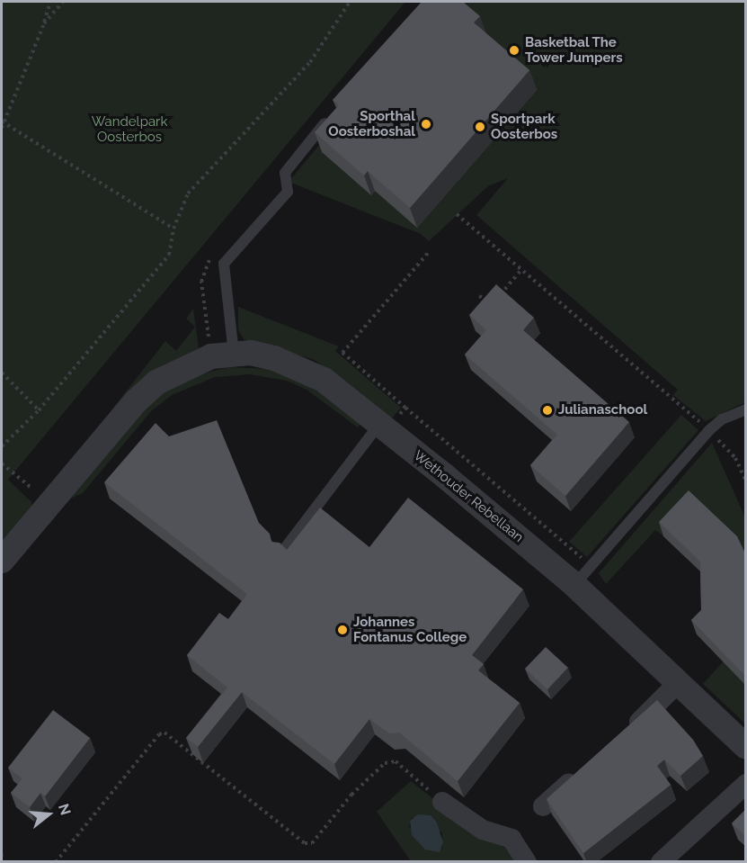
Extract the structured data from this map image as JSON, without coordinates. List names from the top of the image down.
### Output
{
  "streets": {
    "street": ["Wethouder Rebellaan"]
  },
  "parks": ["Wandelpark Oosterbos"],
  "places": [
    "Basketbal The Tower Jumpers",
    "Sporthal Oosterboshal",
    "Sportpark Oosterbos",
    "Julianaschool",
    "Johannes Fontanus College"
  ],
  "north": "right"
}
